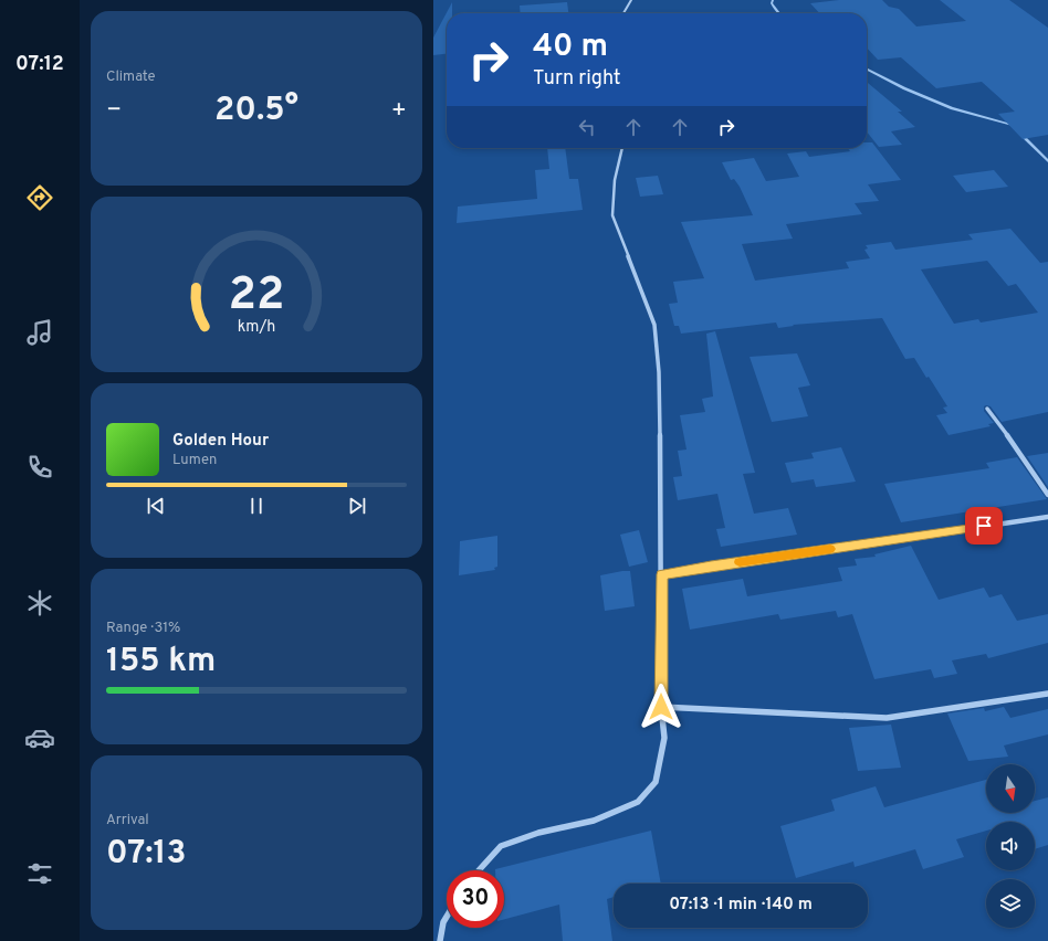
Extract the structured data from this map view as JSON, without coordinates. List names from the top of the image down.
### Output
{
  "north": "bottom",
  "page": {
    "tabs": "07:12",
    "tile": [
      "Climate",
      ["Range · 31%", "155 km"],
      ["Arrival", "07:13"]
    ],
    "turn": ["40 m", "Turn right"],
    "heat": ["−", "20.5°", "+"],
    "song": ["Golden Hour", "Lumen"],
    "limit": "30",
    "trip": "07:13 · 1 min · 140 m",
    "gauge": ["22", "km/h"]
  }
}
